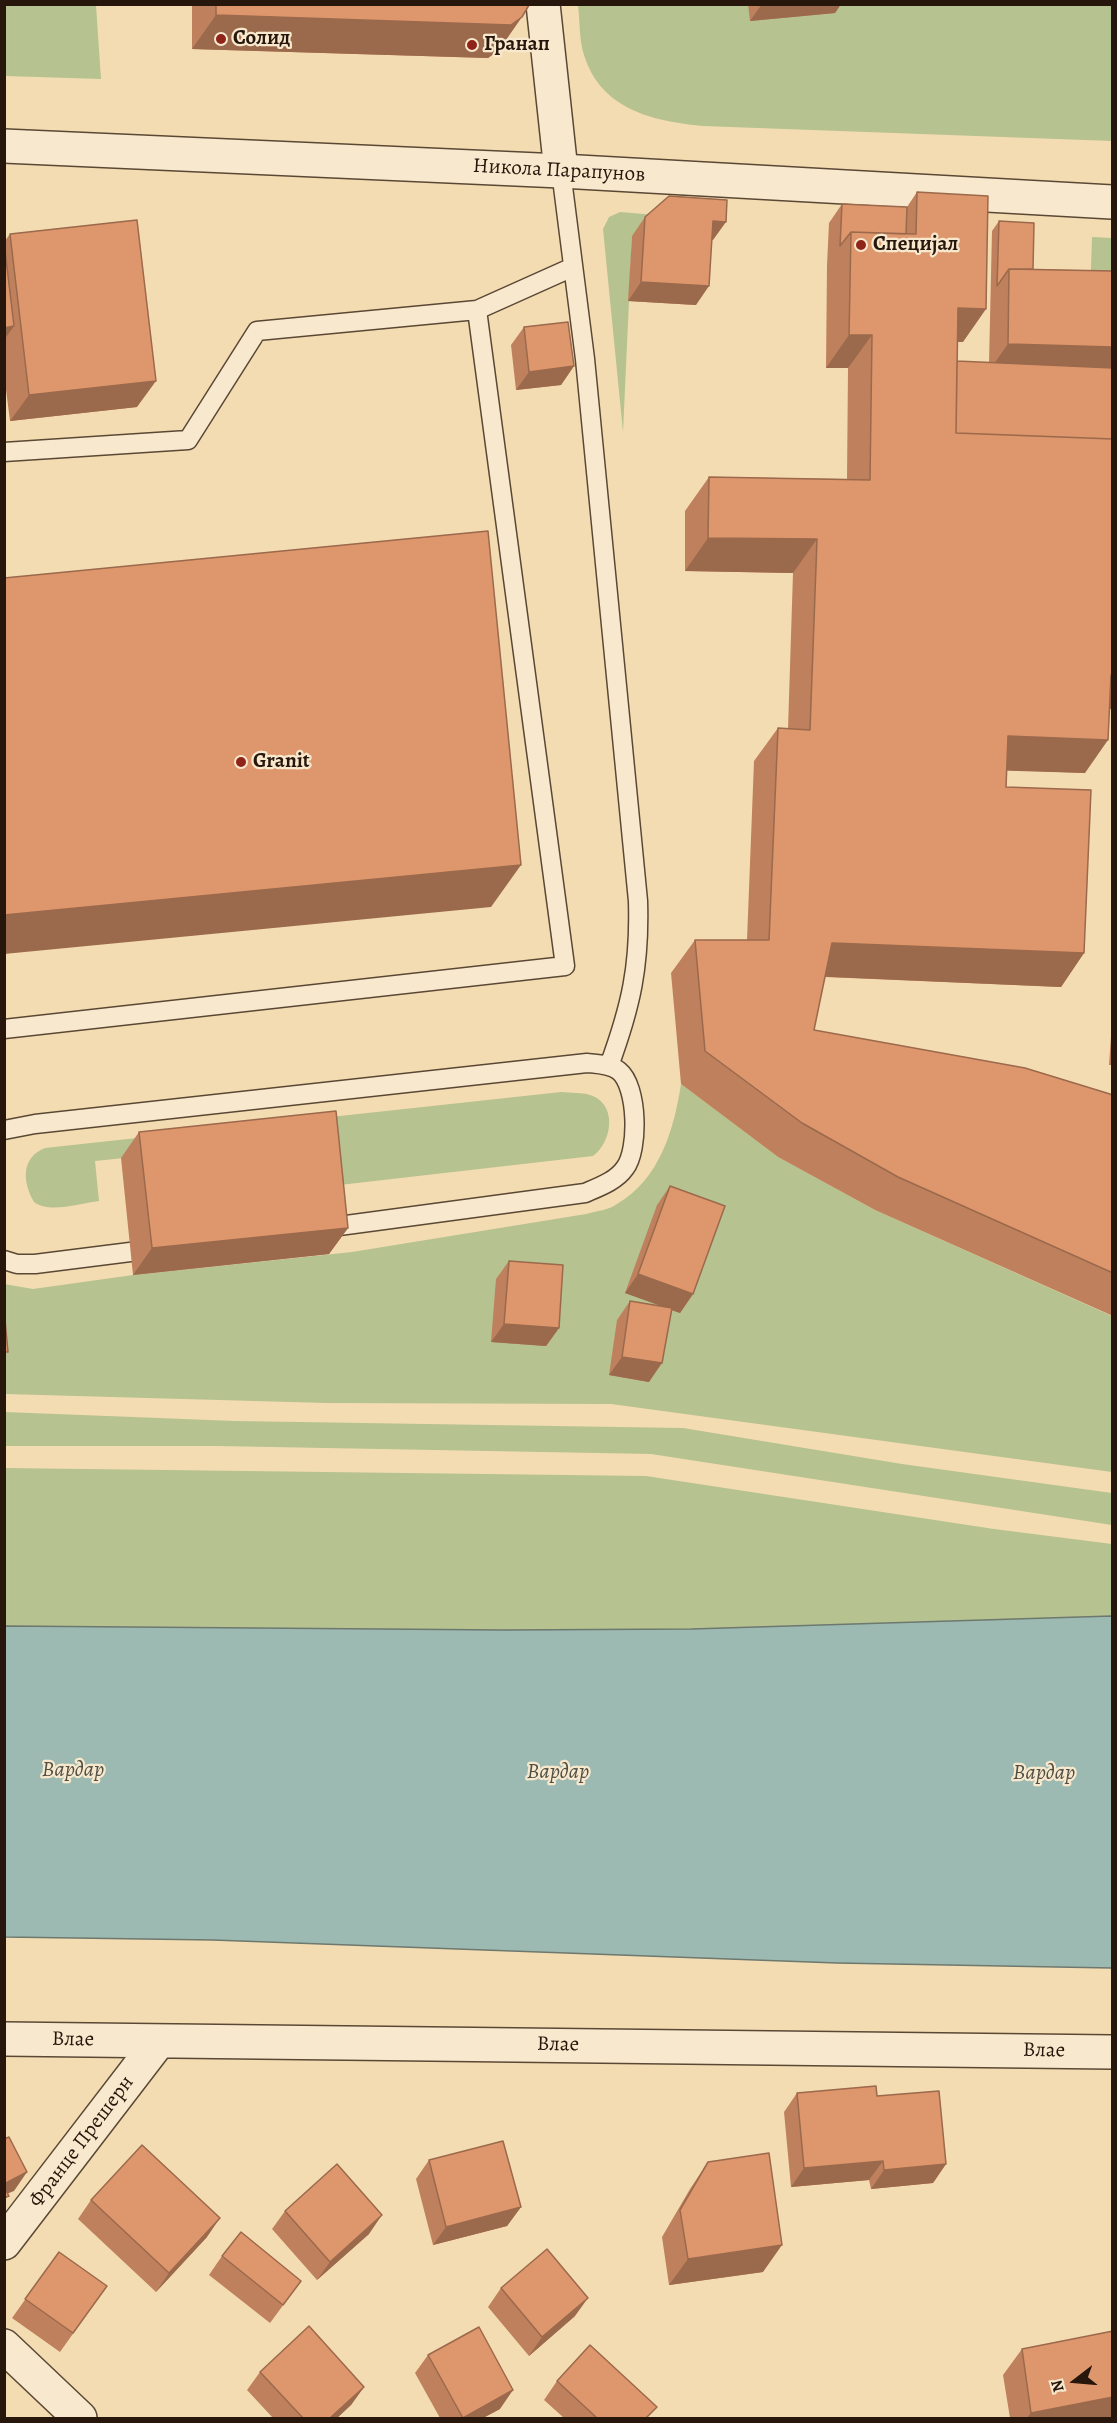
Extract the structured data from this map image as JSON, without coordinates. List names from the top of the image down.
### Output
{
  "streets": {
    "street": ["Никола Парапунов", "Влае", "Франце Прешерн"]
  },
  "crossings": [
    ["Влае", "Франце Прешерн"]
  ],
  "water": ["Вардар"],
  "places": [
    "Солид",
    "Гранап",
    "Специјал",
    "Granit"
  ],
  "north": "left"
}
